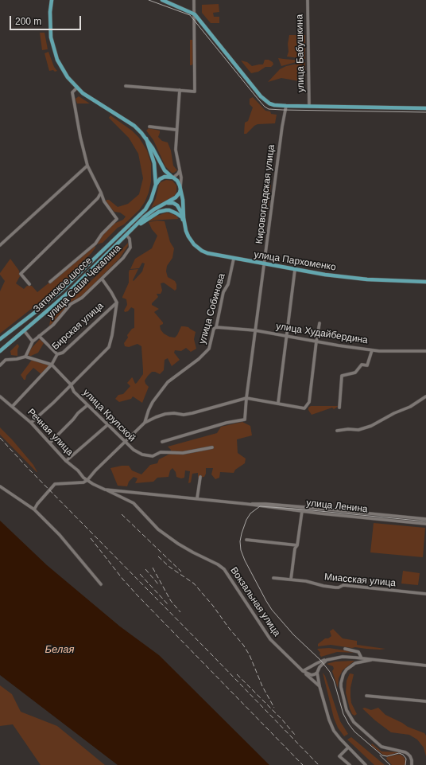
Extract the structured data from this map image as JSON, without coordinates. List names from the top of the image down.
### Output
{
  "streets": {
    "main road": ["улица Пархоменко", "Затонское шоссе"],
    "street": [
      "улица Бабушкина",
      "Кировоградская улица",
      "улица Саши Чекалина",
      "улица Собинова",
      "Бирская улица",
      "улица Худайбердина",
      "улица Крупской",
      "Речная улица",
      "улица Ленина",
      "Миасская улица",
      "Вокзальная улица"
    ]
  },
  "crossings": [
    ["Кировоградская улица", "улица Пархоменко"],
    ["Кировоградская улица", "улица Худайбердина"],
    ["улица Пархоменко", "улица Собинова"],
    ["улица Саши Чекалина", "Затонское шоссе"],
    ["улица Собинова", "улица Худайбердина"],
    ["Бирская улица", "улица Крупской"],
    ["Бирская улица", "Речная улица"],
    ["Речная улица", "улица Ленина"],
    ["улица Ленина", "Вокзальная улица"]
  ],
  "water": ["Белая"],
  "scale_bar": "200 m"
}
